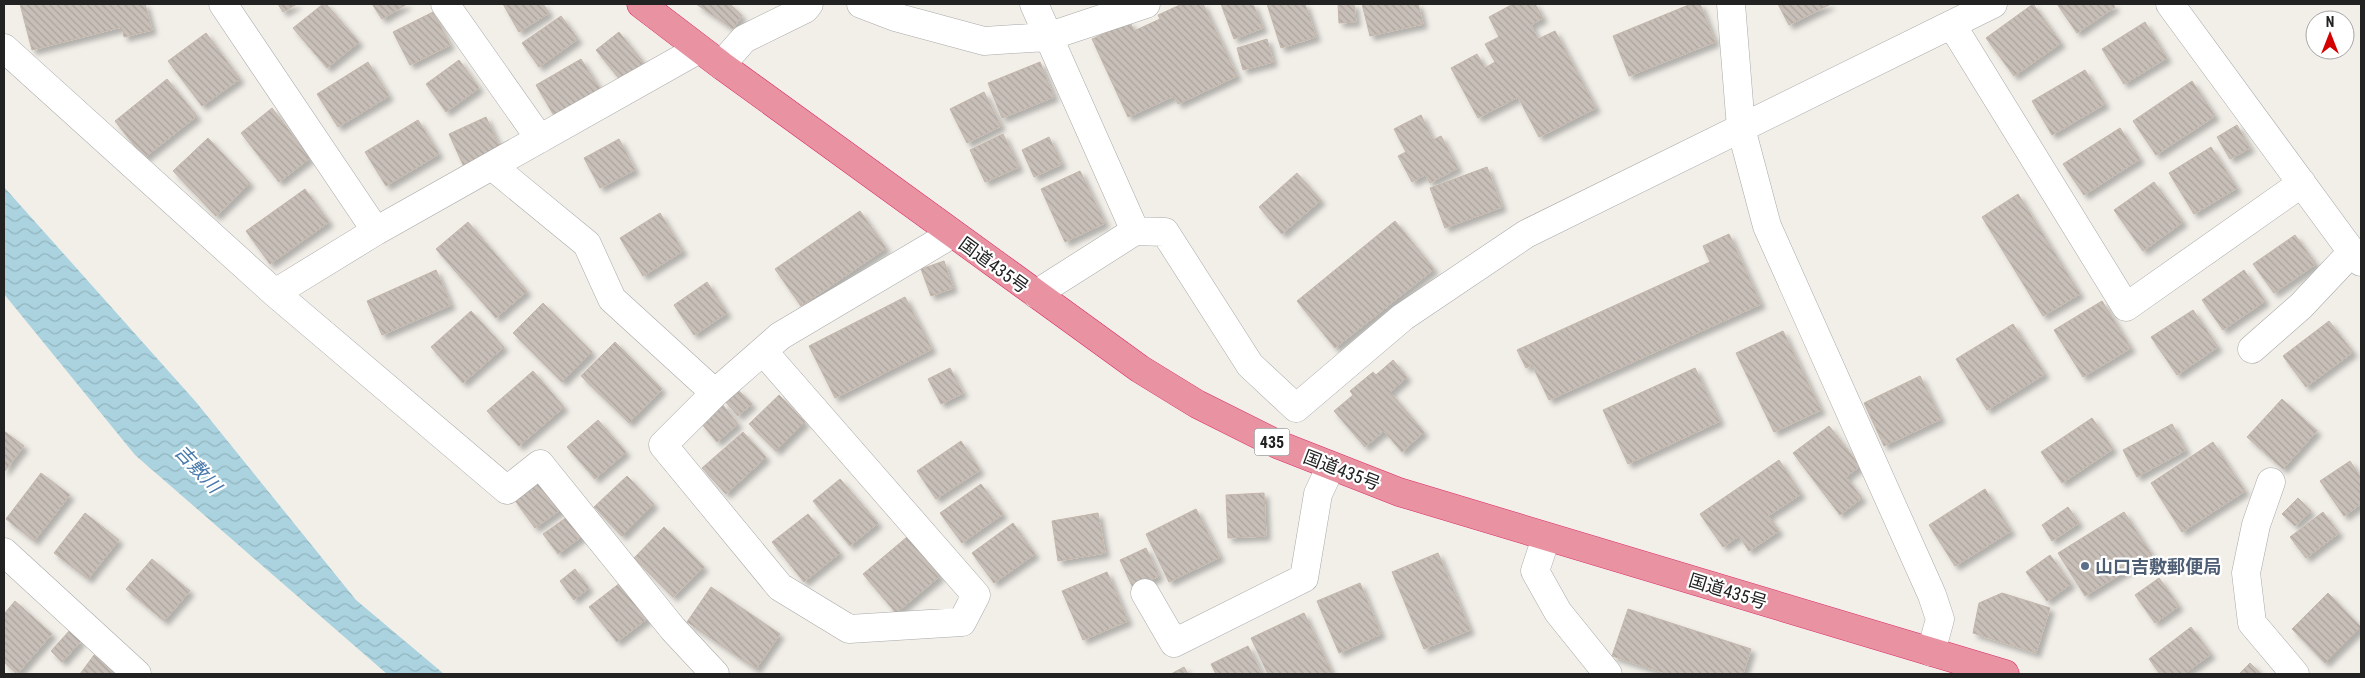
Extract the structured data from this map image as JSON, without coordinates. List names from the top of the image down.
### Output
{
  "streets": {
    "highway": ["国道435号", "435"]
  },
  "water": ["吉敷川"],
  "places": ["山口吉敷郵便局"],
  "north": "top"
}
